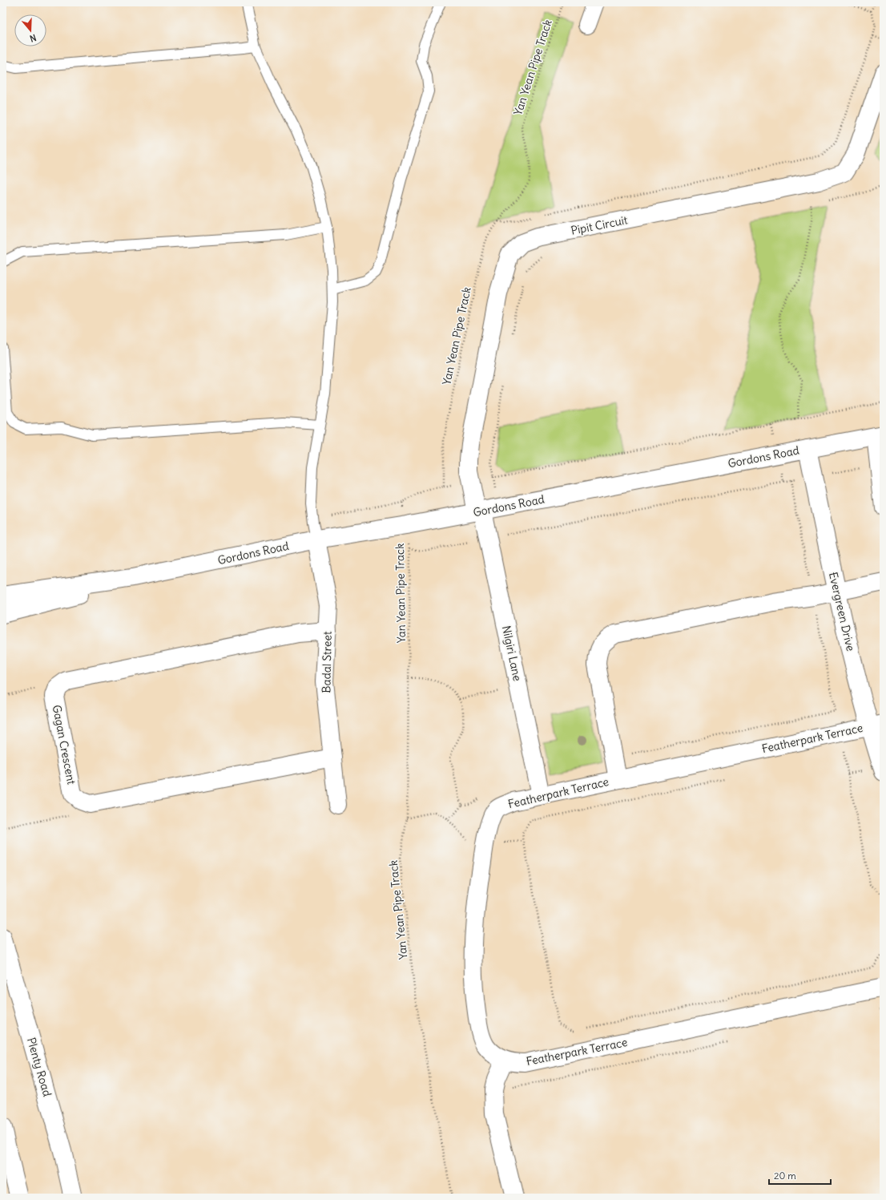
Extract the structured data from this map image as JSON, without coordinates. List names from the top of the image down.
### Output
{
  "streets": {
    "main road": [
      "Pipit Circuit",
      "Gordons Road",
      "Evergreen Drive",
      "Nilgiri Lane",
      "Badal Street",
      "Featherpark Terrace",
      "Gagan Crescent",
      "Plenty Road"
    ],
    "path": ["Yan Yean Pipe Track"]
  },
  "crossings": [
    ["Yan Yean Pipe Track", "Gordons Road"],
    ["Pipit Circuit", "Gordons Road"],
    ["Pipit Circuit", "Nilgiri Lane"],
    ["Gordons Road", "Evergreen Drive"],
    ["Gordons Road", "Nilgiri Lane"],
    ["Gordons Road", "Badal Street"],
    ["Evergreen Drive", "Featherpark Terrace"],
    ["Nilgiri Lane", "Featherpark Terrace"]
  ],
  "scale_bar": "20 m",
  "north": "bottom"
}
